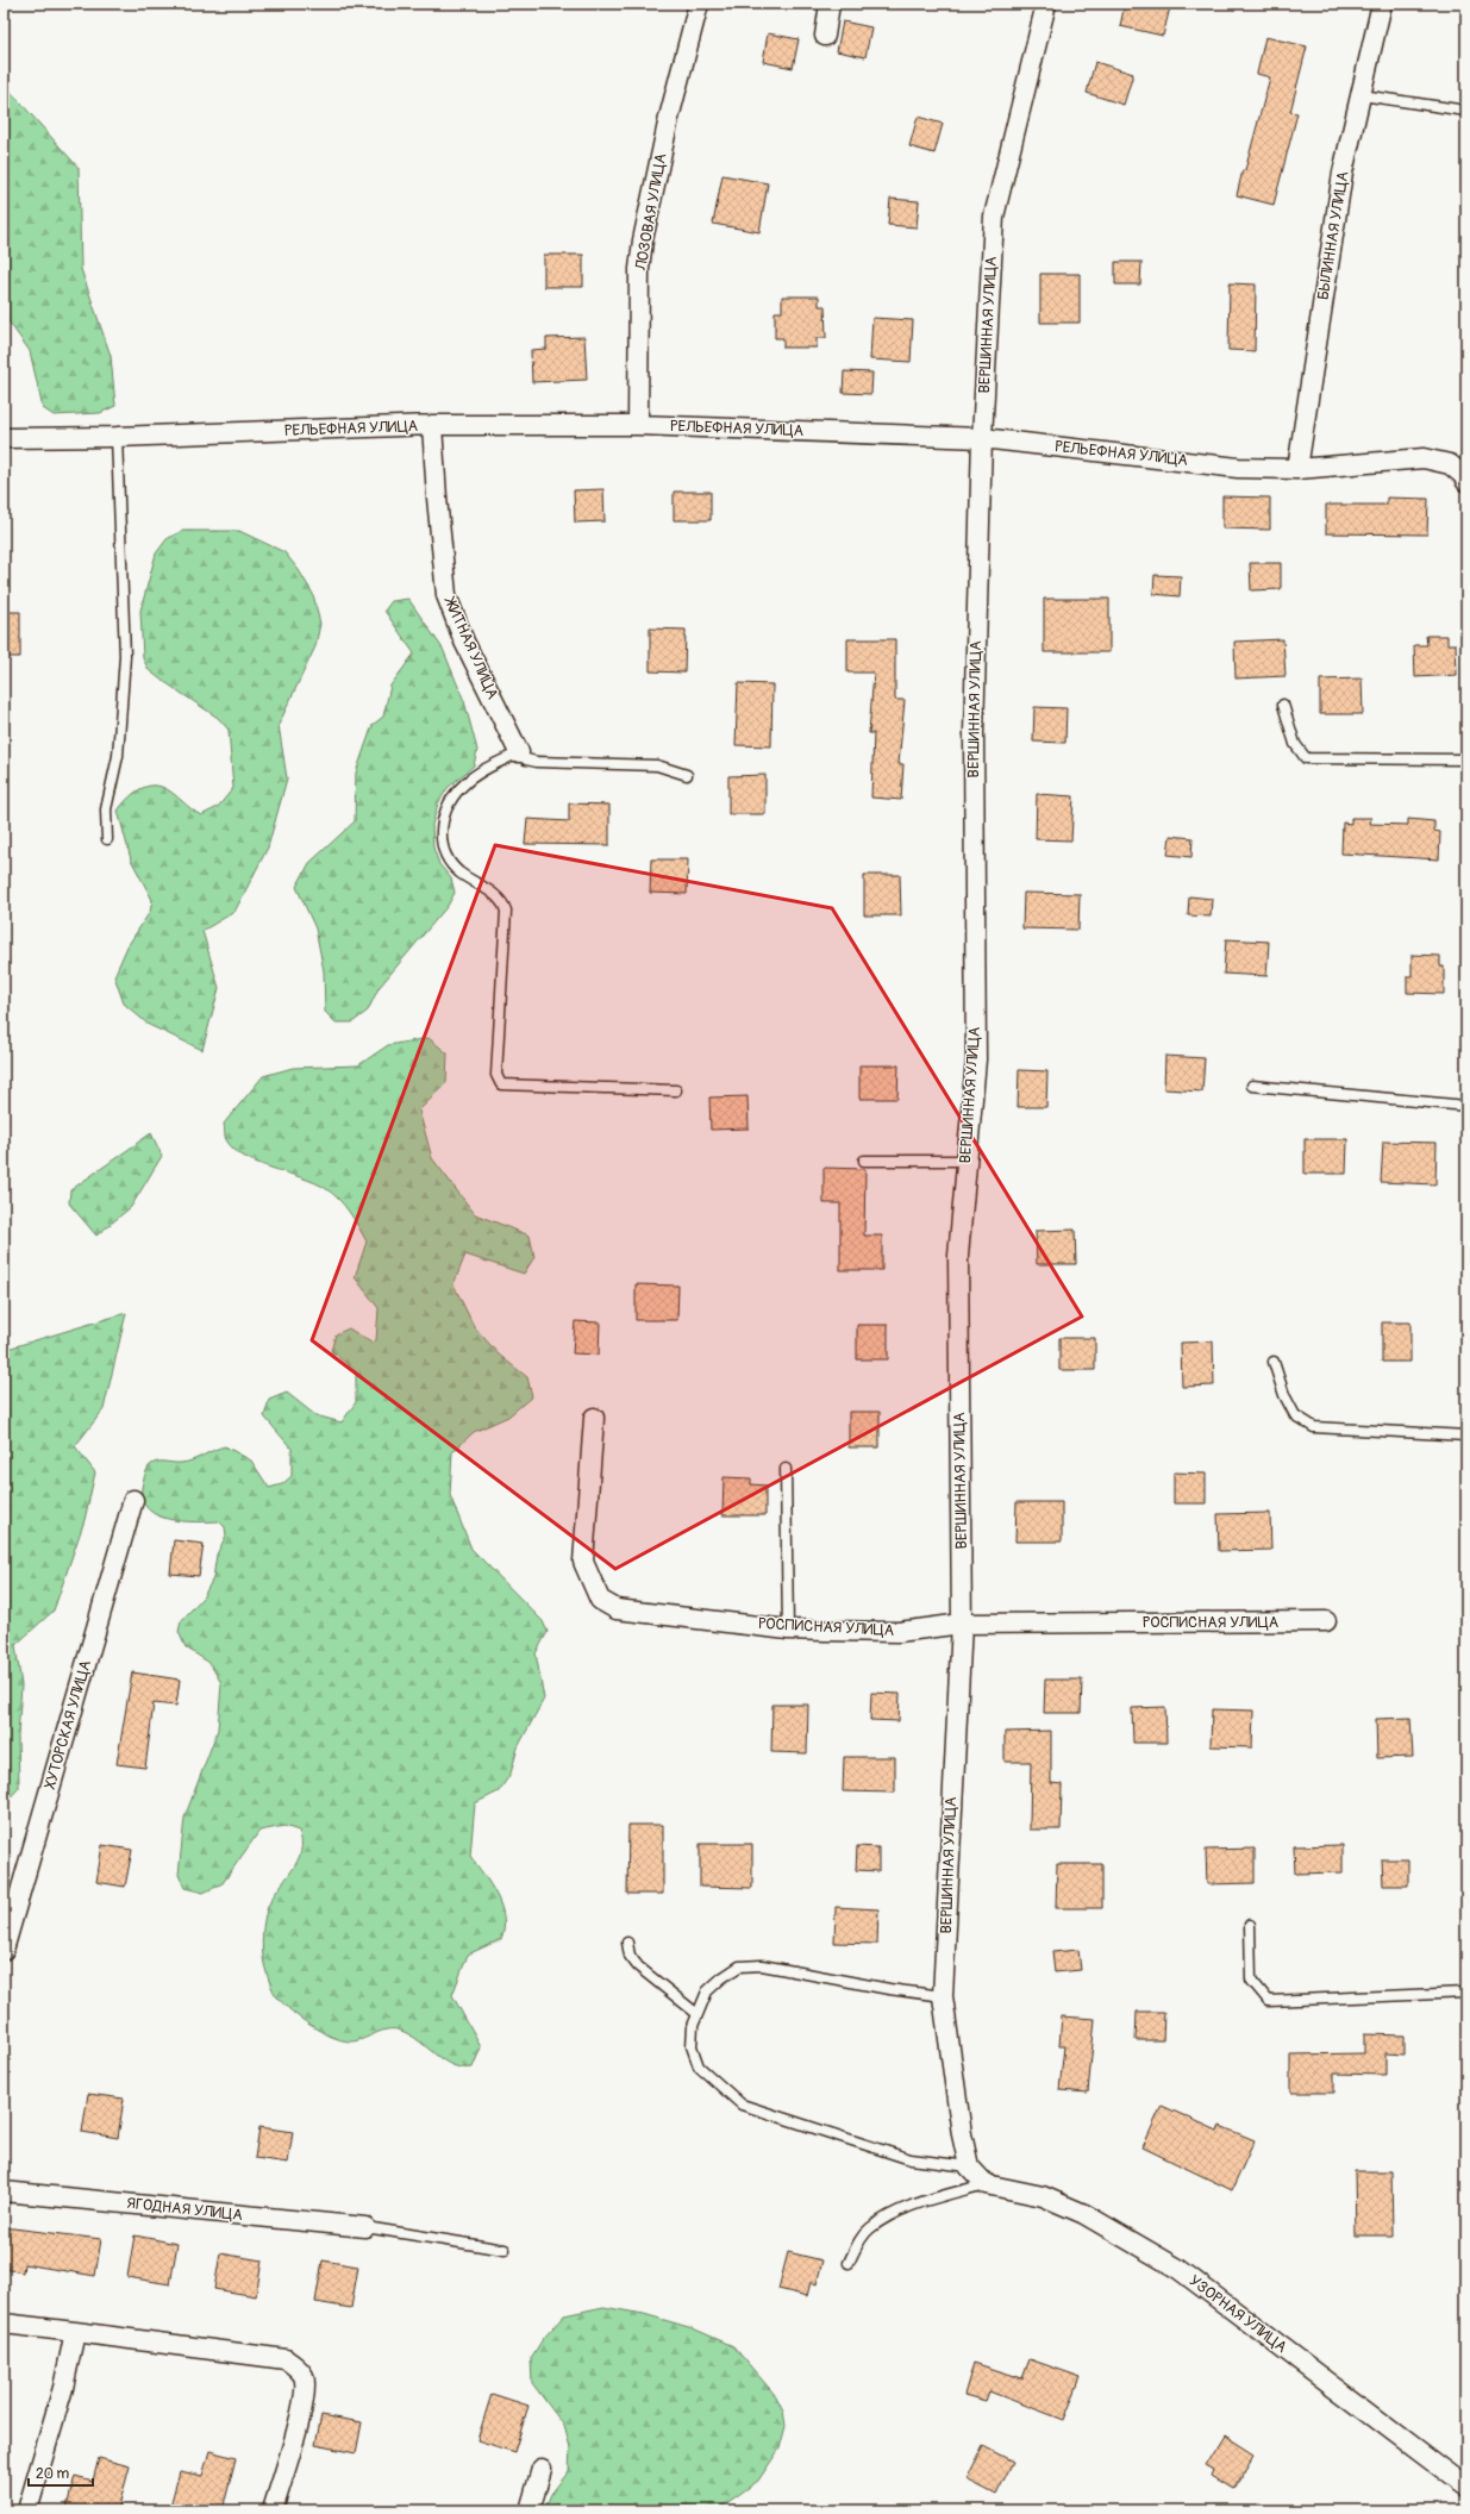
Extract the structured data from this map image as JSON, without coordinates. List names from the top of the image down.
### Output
{
  "streets": {
    "street": [
      "ЛОЗОВАЯ УЛИЦА",
      "БЫЛИННАЯ УЛИЦА",
      "ВЕРШИННАЯ УЛИЦА",
      "РЕЛЬЕФНАЯ УЛИЦА",
      "ЖИТНАЯ УЛИЦА",
      "РОСПИСНАЯ УЛИЦА",
      "ХУТОРСКАЯ УЛИЦА",
      "ЯГОДНАЯ УЛИЦА",
      "УЗОРНАЯ УЛИЦА"
    ]
  },
  "crossings": [
    ["ЛОЗОВАЯ УЛИЦА", "РЕЛЬЕФНАЯ УЛИЦА"],
    ["БЫЛИННАЯ УЛИЦА", "РЕЛЬЕФНАЯ УЛИЦА"],
    ["ВЕРШИННАЯ УЛИЦА", "РЕЛЬЕФНАЯ УЛИЦА"],
    ["ВЕРШИННАЯ УЛИЦА", "РОСПИСНАЯ УЛИЦА"],
    ["РЕЛЬЕФНАЯ УЛИЦА", "ЖИТНАЯ УЛИЦА"]
  ],
  "scale_bar": "20 m"
}
